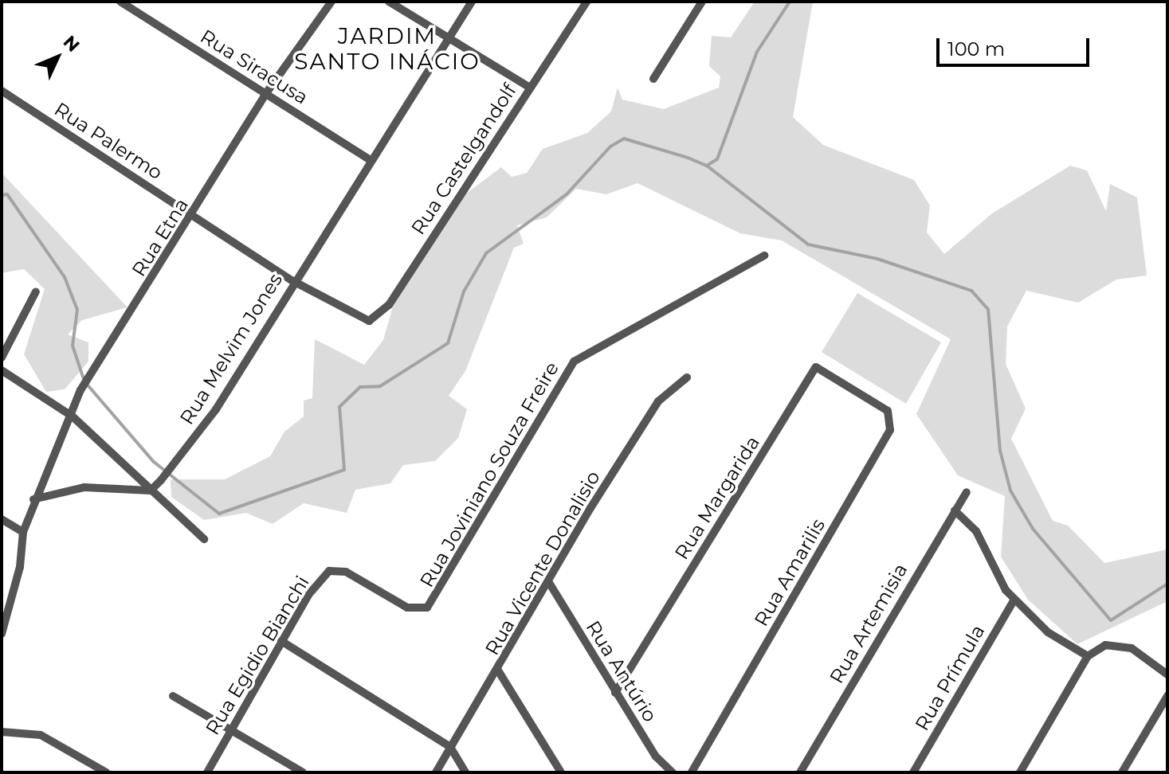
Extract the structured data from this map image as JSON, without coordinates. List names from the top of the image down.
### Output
{
  "streets": {
    "street": [
      "Rua Siracusa",
      "Rua Palermo",
      "Rua Castelgandolf",
      "Rua Etna",
      "Rua Melvim Jones",
      "Rua Joviniano Souza Freire",
      "Rua Margarida",
      "Rua Vicente Donalisio",
      "Rua Amarilis",
      "Rua Artemisia",
      "Rua Egidio Bianchi",
      "Rua Antúrio",
      "Rua Prímula"
    ]
  },
  "crossings": [
    ["Rua Siracusa", "Rua Etna"],
    ["Rua Siracusa", "Rua Melvim Jones"],
    ["Rua Palermo", "Rua Castelgandolf"],
    ["Rua Palermo", "Rua Etna"],
    ["Rua Palermo", "Rua Melvim Jones"],
    ["Rua Joviniano Souza Freire", "Rua Egidio Bianchi"],
    ["Rua Margarida", "Rua Amarilis"],
    ["Rua Margarida", "Rua Antúrio"],
    ["Rua Vicente Donalisio", "Rua Antúrio"]
  ],
  "districts": ["JARDIM SANTO INÁCIO"],
  "scale_bar": "100 m",
  "north": "top right"
}
